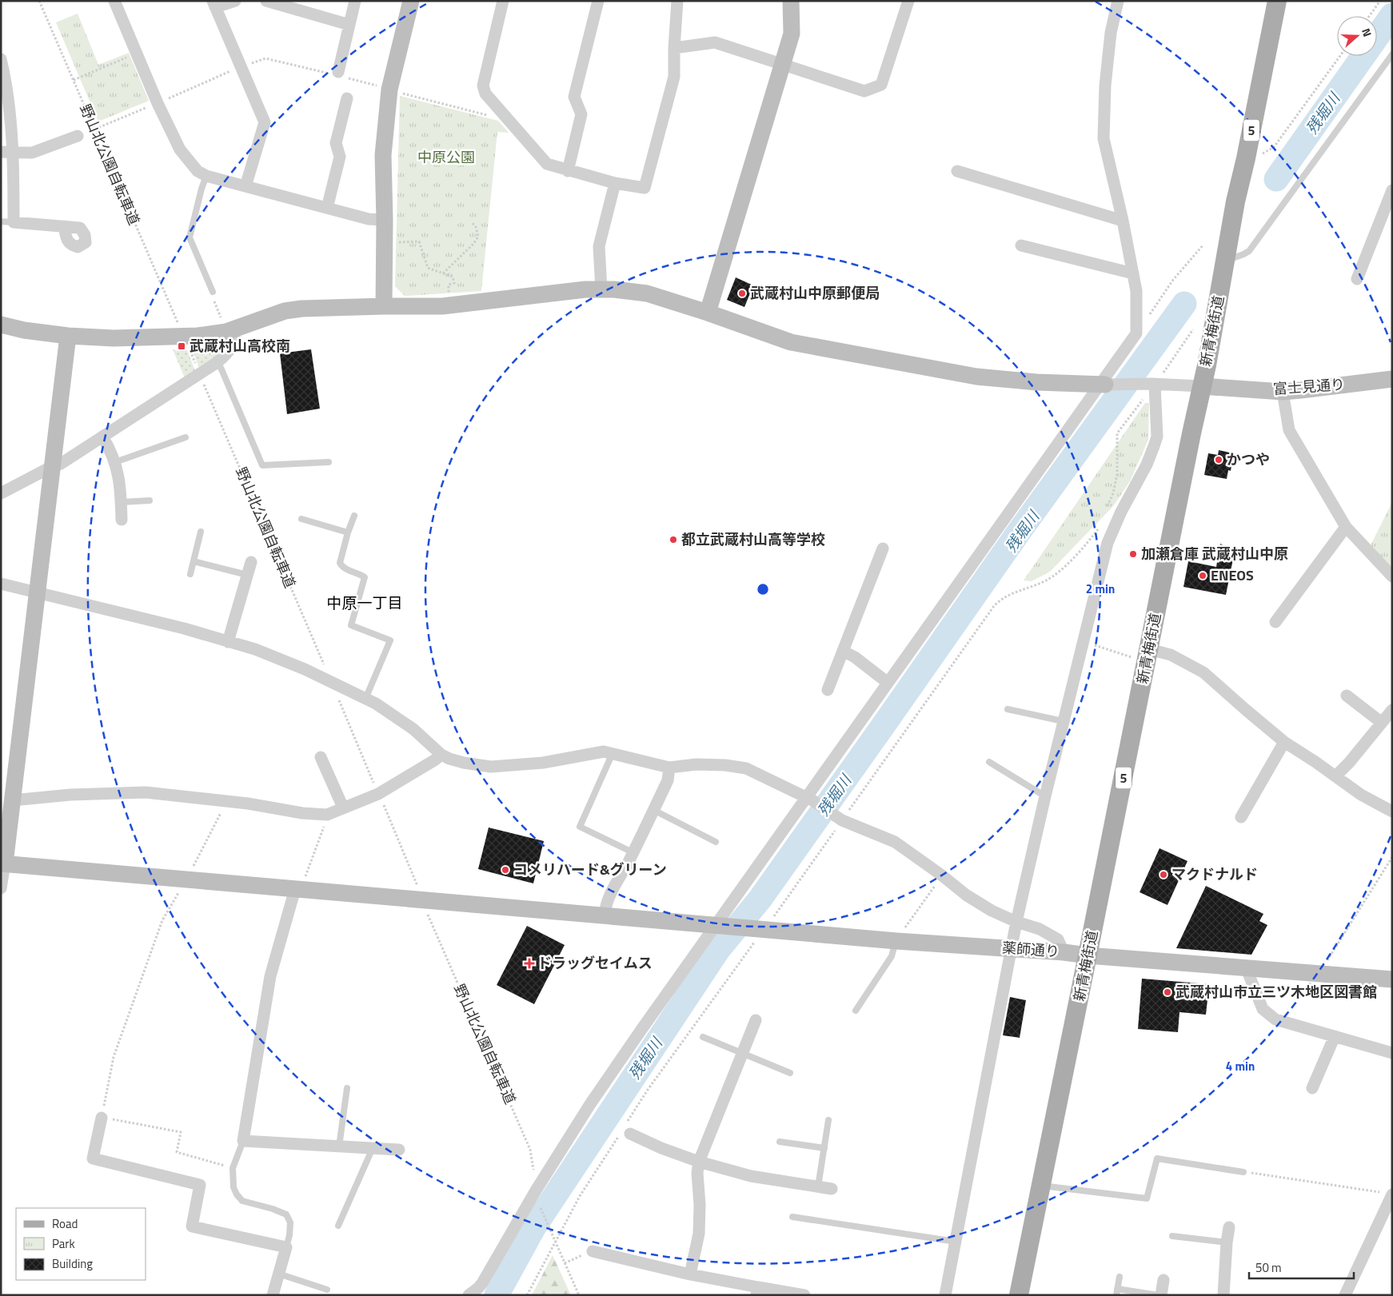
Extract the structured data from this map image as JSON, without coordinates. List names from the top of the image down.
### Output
{
  "streets": {
    "main road": ["5", "新青梅街道"],
    "street": ["富士見通り", "薬師通り"],
    "path": ["野山北公園自転車道"]
  },
  "crossings": [
    ["新青梅街道", "富士見通り"],
    ["新青梅街道", "薬師通り"]
  ],
  "districts": ["中原一丁目"],
  "water": ["残堀川"],
  "parks": ["中原公園"],
  "places": {
    "other": [
      "武蔵村山中原郵便局",
      "かつや",
      "都立武蔵村山高等学校",
      "加瀬倉庫 武蔵村山中原",
      "ENEOS",
      "コメリハード&グリーン",
      "マクドナルド",
      "武蔵村山市立三ツ木地区図書館"
    ],
    "transit": ["武蔵村山高校南"],
    "health": ["ドラッグセイムス"]
  },
  "legend": ["Road", "Park", "Building"],
  "scale_bar": "50 m",
  "north": "right",
  "rings": ["2 min", "4 min"]
}
